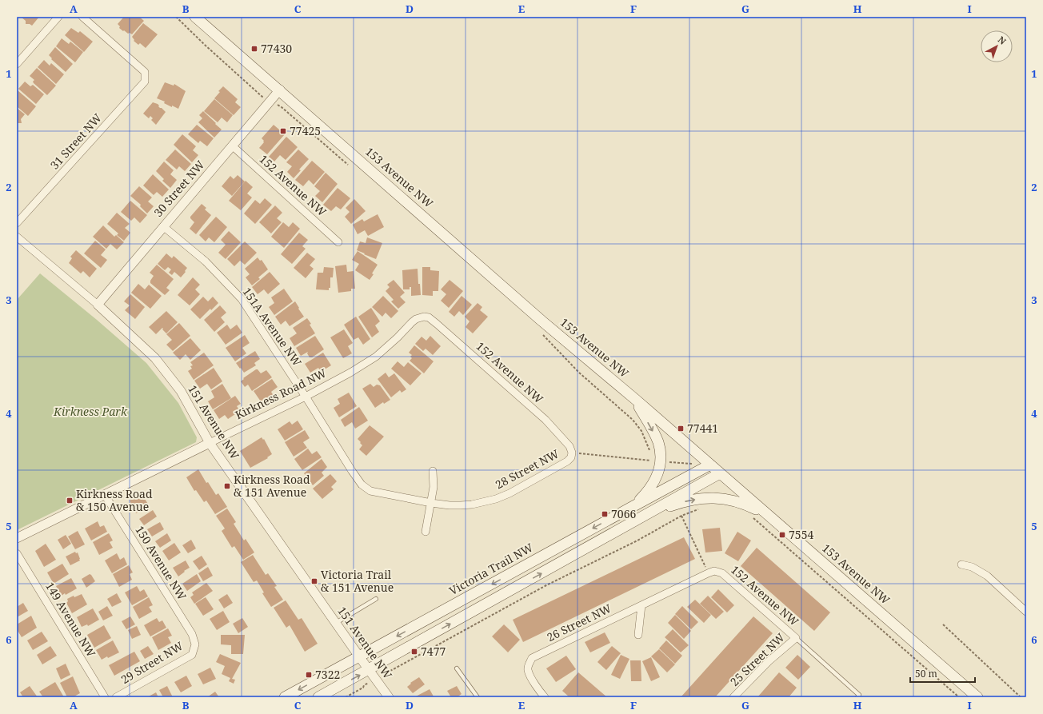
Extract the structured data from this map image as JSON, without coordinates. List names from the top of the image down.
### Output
{
  "streets": {
    "main road": ["153 Avenue NW", "Victoria Trail NW"],
    "street": [
      "31 Street NW",
      "152 Avenue NW",
      "30 Street NW",
      "151A Avenue NW",
      "Kirkness Road NW",
      "151 Avenue NW",
      "28 Street NW",
      "150 Avenue NW",
      "149 Avenue NW",
      "26 Street NW",
      "25 Street NW",
      "29 Street NW"
    ]
  },
  "crossings": [
    ["153 Avenue NW", "30 Street NW"],
    ["153 Avenue NW", "Victoria Trail NW"],
    ["152 Avenue NW", "30 Street NW"],
    ["152 Avenue NW", "Kirkness Road NW"],
    ["152 Avenue NW", "28 Street NW"],
    ["152 Avenue NW", "26 Street NW"],
    ["152 Avenue NW", "25 Street NW"],
    ["30 Street NW", "151A Avenue NW"],
    ["30 Street NW", "151 Avenue NW"],
    ["151A Avenue NW", "Kirkness Road NW"],
    ["151A Avenue NW", "28 Street NW"],
    ["Kirkness Road NW", "151 Avenue NW"],
    ["Kirkness Road NW", "150 Avenue NW"],
    ["151 Avenue NW", "Victoria Trail NW"],
    ["150 Avenue NW", "29 Street NW"]
  ],
  "parks": ["Kirkness Park"],
  "places": {
    "transit": [
      "77430",
      "77425",
      "77441",
      "Kirkness Road & 151 Avenue",
      "Kirkness Road & 150 Avenue",
      "7066",
      "7554",
      "Victoria Trail & 151 Avenue",
      "7477",
      "7322"
    ]
  },
  "scale_bar": "50 m",
  "north": "top right",
  "grid": {
    "columns": [
      "A",
      "B",
      "C",
      "D",
      "E",
      "F",
      "G",
      "H",
      "I"
    ],
    "rows": [
      "1",
      "2",
      "3",
      "4",
      "5",
      "6"
    ]
  }
}
